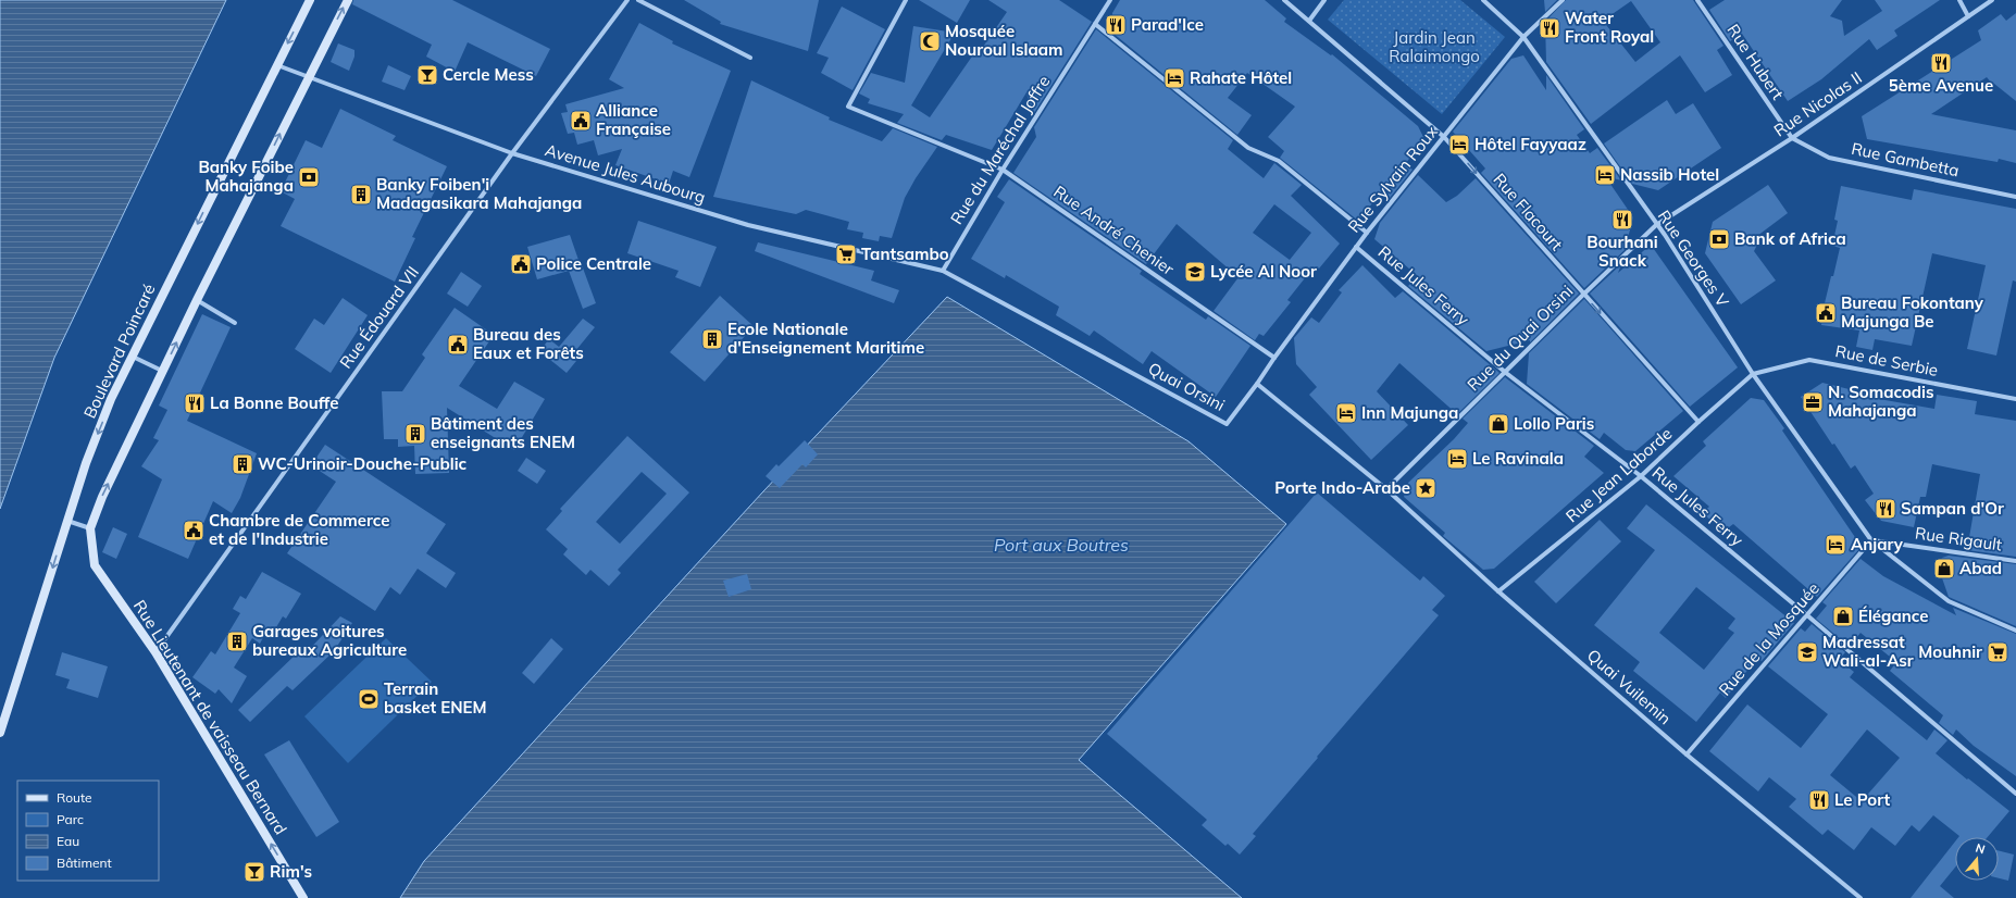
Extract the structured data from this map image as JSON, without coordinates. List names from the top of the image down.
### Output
{
  "streets": {
    "street": [
      "Rue Hubert",
      "Rue Nicolas II",
      "Rue du Maréchal Joffre",
      "Rue Gambetta",
      "Avenue Jules Aubourg",
      "Rue Sylvain Roux",
      "Rue Flacourt",
      "Rue André Chenier",
      "Rue Georges V",
      "Rue Jules Ferry",
      "Rue Édouard VII",
      "Rue du Quai Orsini",
      "Boulevard Poincaré",
      "Rue de Serbie",
      "Quai Orsini",
      "Rue Jean Laborde",
      "Rue Rigault",
      "Rue de la Mosquée",
      "Quai Vuilemin",
      "Rue Lieutenant de vaisseau Bernard"
    ]
  },
  "crossings": [
    ["Rue Hubert", "Rue Nicolas II"],
    ["Rue Hubert", "Rue Gambetta"],
    ["Rue Nicolas II", "Rue Gambetta"],
    ["Rue Nicolas II", "Rue Georges V"],
    ["Rue Nicolas II", "Rue du Quai Orsini"],
    ["Rue du Maréchal Joffre", "Avenue Jules Aubourg"],
    ["Rue du Maréchal Joffre", "Rue André Chenier"],
    ["Rue du Maréchal Joffre", "Rue Jules Ferry"],
    ["Rue du Maréchal Joffre", "Quai Orsini"],
    ["Avenue Jules Aubourg", "Rue Édouard VII"],
    ["Avenue Jules Aubourg", "Boulevard Poincaré"],
    ["Avenue Jules Aubourg", "Quai Orsini"],
    ["Rue Sylvain Roux", "Rue Flacourt"],
    ["Rue Sylvain Roux", "Rue André Chenier"],
    ["Rue Sylvain Roux", "Rue Georges V"],
    ["Rue Sylvain Roux", "Rue Jules Ferry"],
    ["Rue Sylvain Roux", "Quai Orsini"],
    ["Rue Flacourt", "Rue du Quai Orsini"],
    ["Rue Flacourt", "Rue Jean Laborde"],
    ["Rue Georges V", "Rue du Quai Orsini"],
    ["Rue Georges V", "Rue de Serbie"],
    ["Rue Georges V", "Rue Jean Laborde"],
    ["Rue Georges V", "Rue Rigault"],
    ["Rue Georges V", "Rue de la Mosquée"],
    ["Rue Jules Ferry", "Rue du Quai Orsini"],
    ["Rue Jules Ferry", "Rue Jean Laborde"],
    ["Rue Jules Ferry", "Rue de la Mosquée"],
    ["Rue Édouard VII", "Rue Lieutenant de vaisseau Bernard"],
    ["Rue du Quai Orsini", "Quai Vuilemin"],
    ["Rue de Serbie", "Rue Jean Laborde"],
    ["Rue Jean Laborde", "Quai Vuilemin"],
    ["Rue Rigault", "Rue de la Mosquée"],
    ["Rue de la Mosquée", "Quai Vuilemin"]
  ],
  "one_way": ["Rue Flacourt", "Rue Lieutenant de vaisseau Bernard"],
  "water": ["Port aux Boutres"],
  "parks": ["Jardin Jean Ralaimongo"],
  "places": {
    "restaurant": [
      "Parad'Ice",
      "Water Front Royal",
      "5ème Avenue",
      "Bourhani Snack",
      "La Bonne Bouffe",
      "Sampan d'Or",
      "Le Port"
    ],
    "mosque": ["Mosquée Nouroul Islaam"],
    "bar": ["Cercle Mess", "Rim's"],
    "hotel": [
      "Rahate Hôtel",
      "Hôtel Fayyaaz",
      "Nassib Hotel",
      "Inn Majunga",
      "Le Ravinala",
      "Anjary"
    ],
    "public building": [
      "Alliance Française",
      "Police Centrale",
      "Bureau Fokontany Majunga Be",
      "Bureau des Eaux et Forêts",
      "Chambre de Commerce et de l'Industrie"
    ],
    "bank": ["Banky Foibe Mahajanga", "Bank of Africa"],
    "building": [
      "Banky Foiben'i Madagasikara Mahajanga",
      "Ecole Nationale d'Enseignement Maritime",
      "Bâtiment des enseignants ENEM",
      "WC-Urinoir-Douche-Public",
      "Garages voitures bureaux Agriculture"
    ],
    "supermarket": ["Tantsambo", "Mouhnir"],
    "school or university": ["Lycée Al Noor", "Madressat Wali-al-Asr"],
    "office": ["N. Somacodis Mahajanga"],
    "shop": ["Lollo Paris", "Abad", "Élégance"],
    "place": ["Porte Indo-Arabe"],
    "sports": ["Terrain basket ENEM"]
  },
  "legend": [
    "Route",
    "Parc",
    "Eau",
    "Bâtiment"
  ],
  "north": "top"
}
